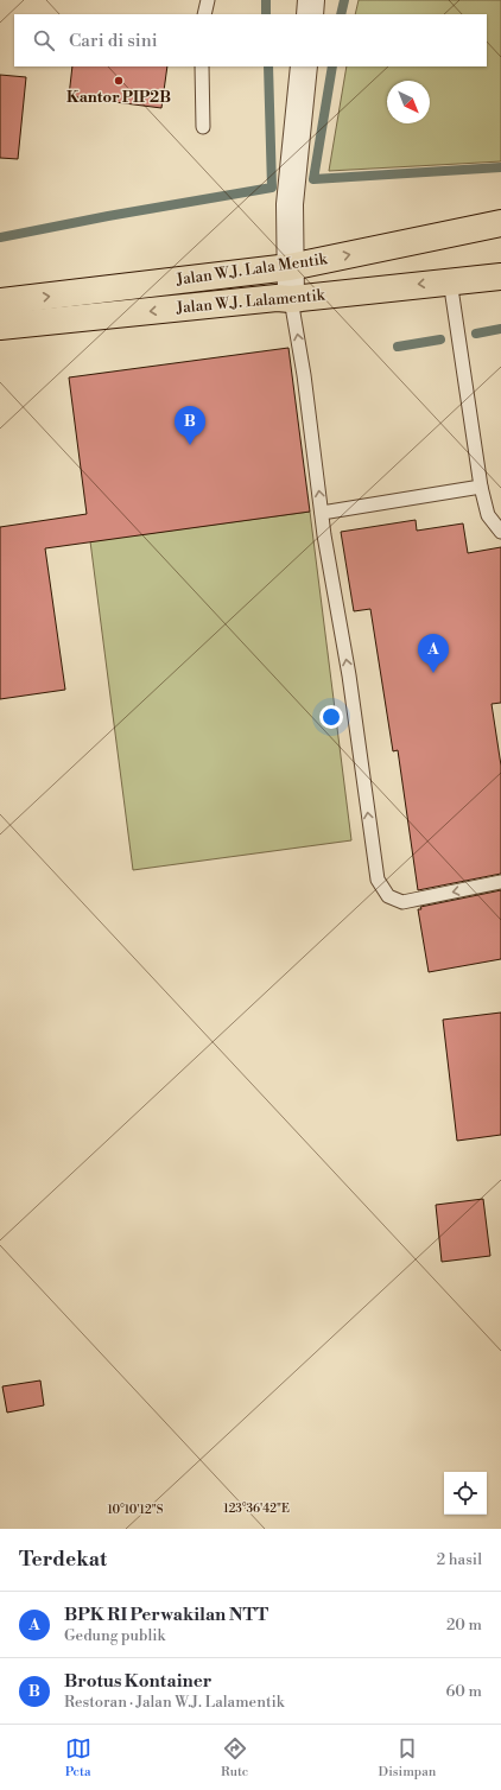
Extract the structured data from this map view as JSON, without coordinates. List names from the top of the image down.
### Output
{
  "streets": {
    "main road": ["Jalan W.J. Lala Mentik", "Jalan W.J. Lalamentik"]
  },
  "one_way": ["Jalan W.J. Lala Mentik", "Jalan W.J. Lalamentik"],
  "places": ["Kantor PIP2B"],
  "north": "bottom right",
  "page": {
    "search": "Cari di sini",
    "pins": ["B", "A"],
    "heading": ["Terdekat", "2 hasil"],
    "list": [
      {
        "mark": "A",
        "name": "BPK RI Perwakilan NTT",
        "note": "Gedung publik",
        "value": "20 m"
      },
      {
        "mark": "B",
        "name": "Brotus Kontainer",
        "note": "Restoran · Jalan W.J. Lalamentik",
        "value": "60 m"
      }
    ],
    "nav": ["Peta", "Rute", "Disimpan"]
  },
  "coordinates": ["123°36'42\"E", "10°10'12\"S"]
}
